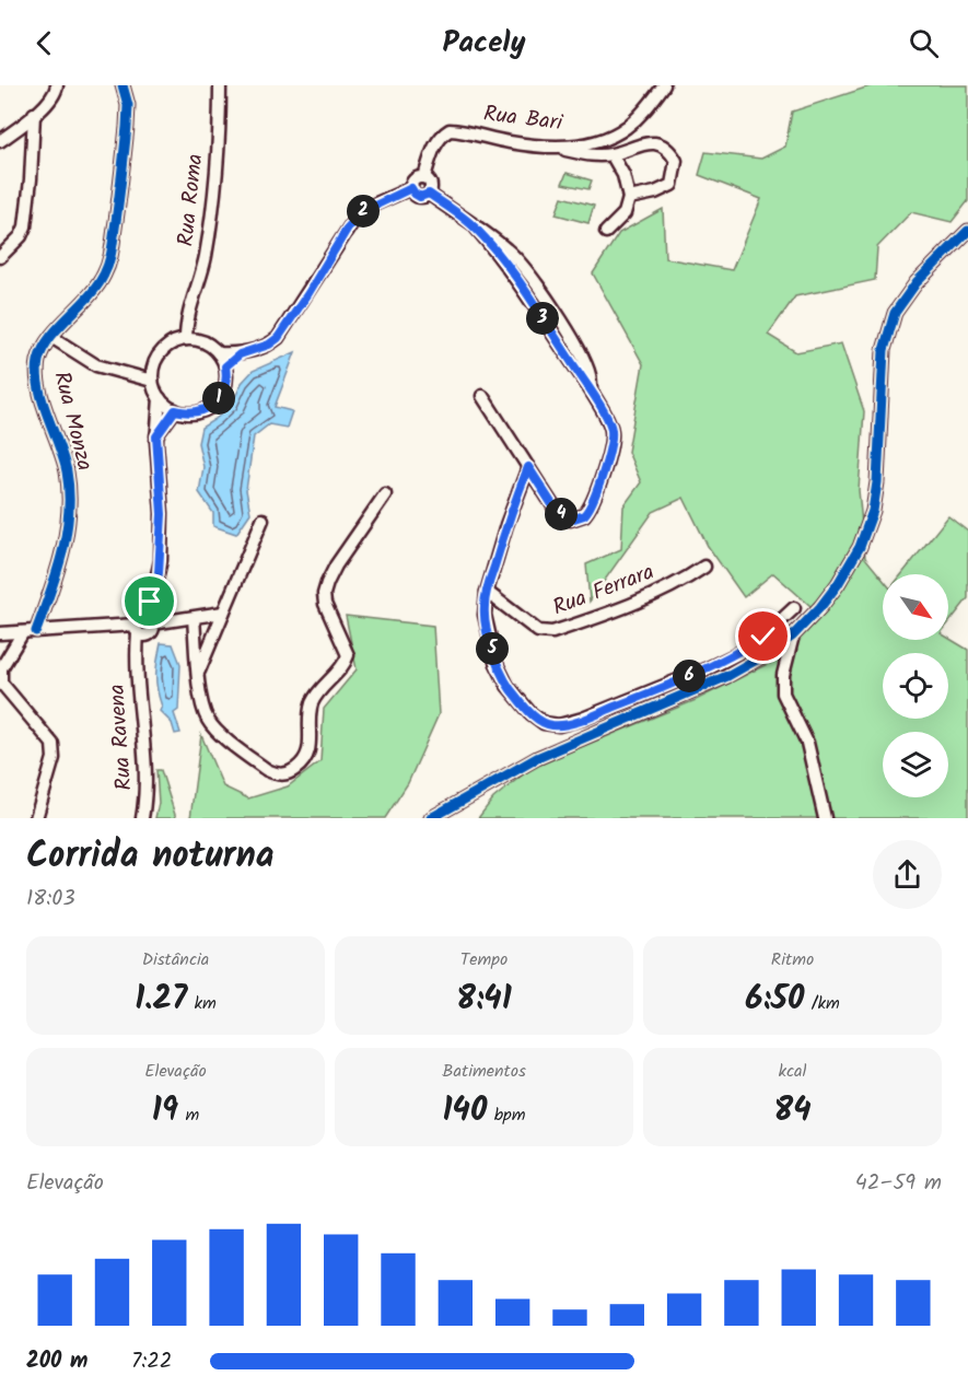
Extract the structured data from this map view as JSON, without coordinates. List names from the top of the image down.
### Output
{
  "streets": {
    "street": [
      "Rua Bari",
      "Rua Roma",
      "Rua Monza",
      "Rua Ferrara",
      "Rua Ravena"
    ]
  },
  "crossings": [
    ["Rua Roma", "Rua Ravena"]
  ],
  "north": "bottom right",
  "page": {
    "header": "Pacely",
    "pins": [
      "2",
      "3",
      "1",
      "4",
      "5",
      "6"
    ],
    "heading": ["Corrida noturna", "18:03"],
    "stats": [
      ["Distância", "1.27 km"],
      ["Tempo", "8:41"],
      ["Ritmo", "6:50 /km"],
      ["Elevação", "19 m"],
      ["Batimentos", "140 bpm"],
      ["kcal", "84"]
    ],
    "chart": ["Elevação", "42–59 m"],
    "list": [
      {
        "name": "200 m",
        "note": "7:22"
      }
    ]
  }
}
